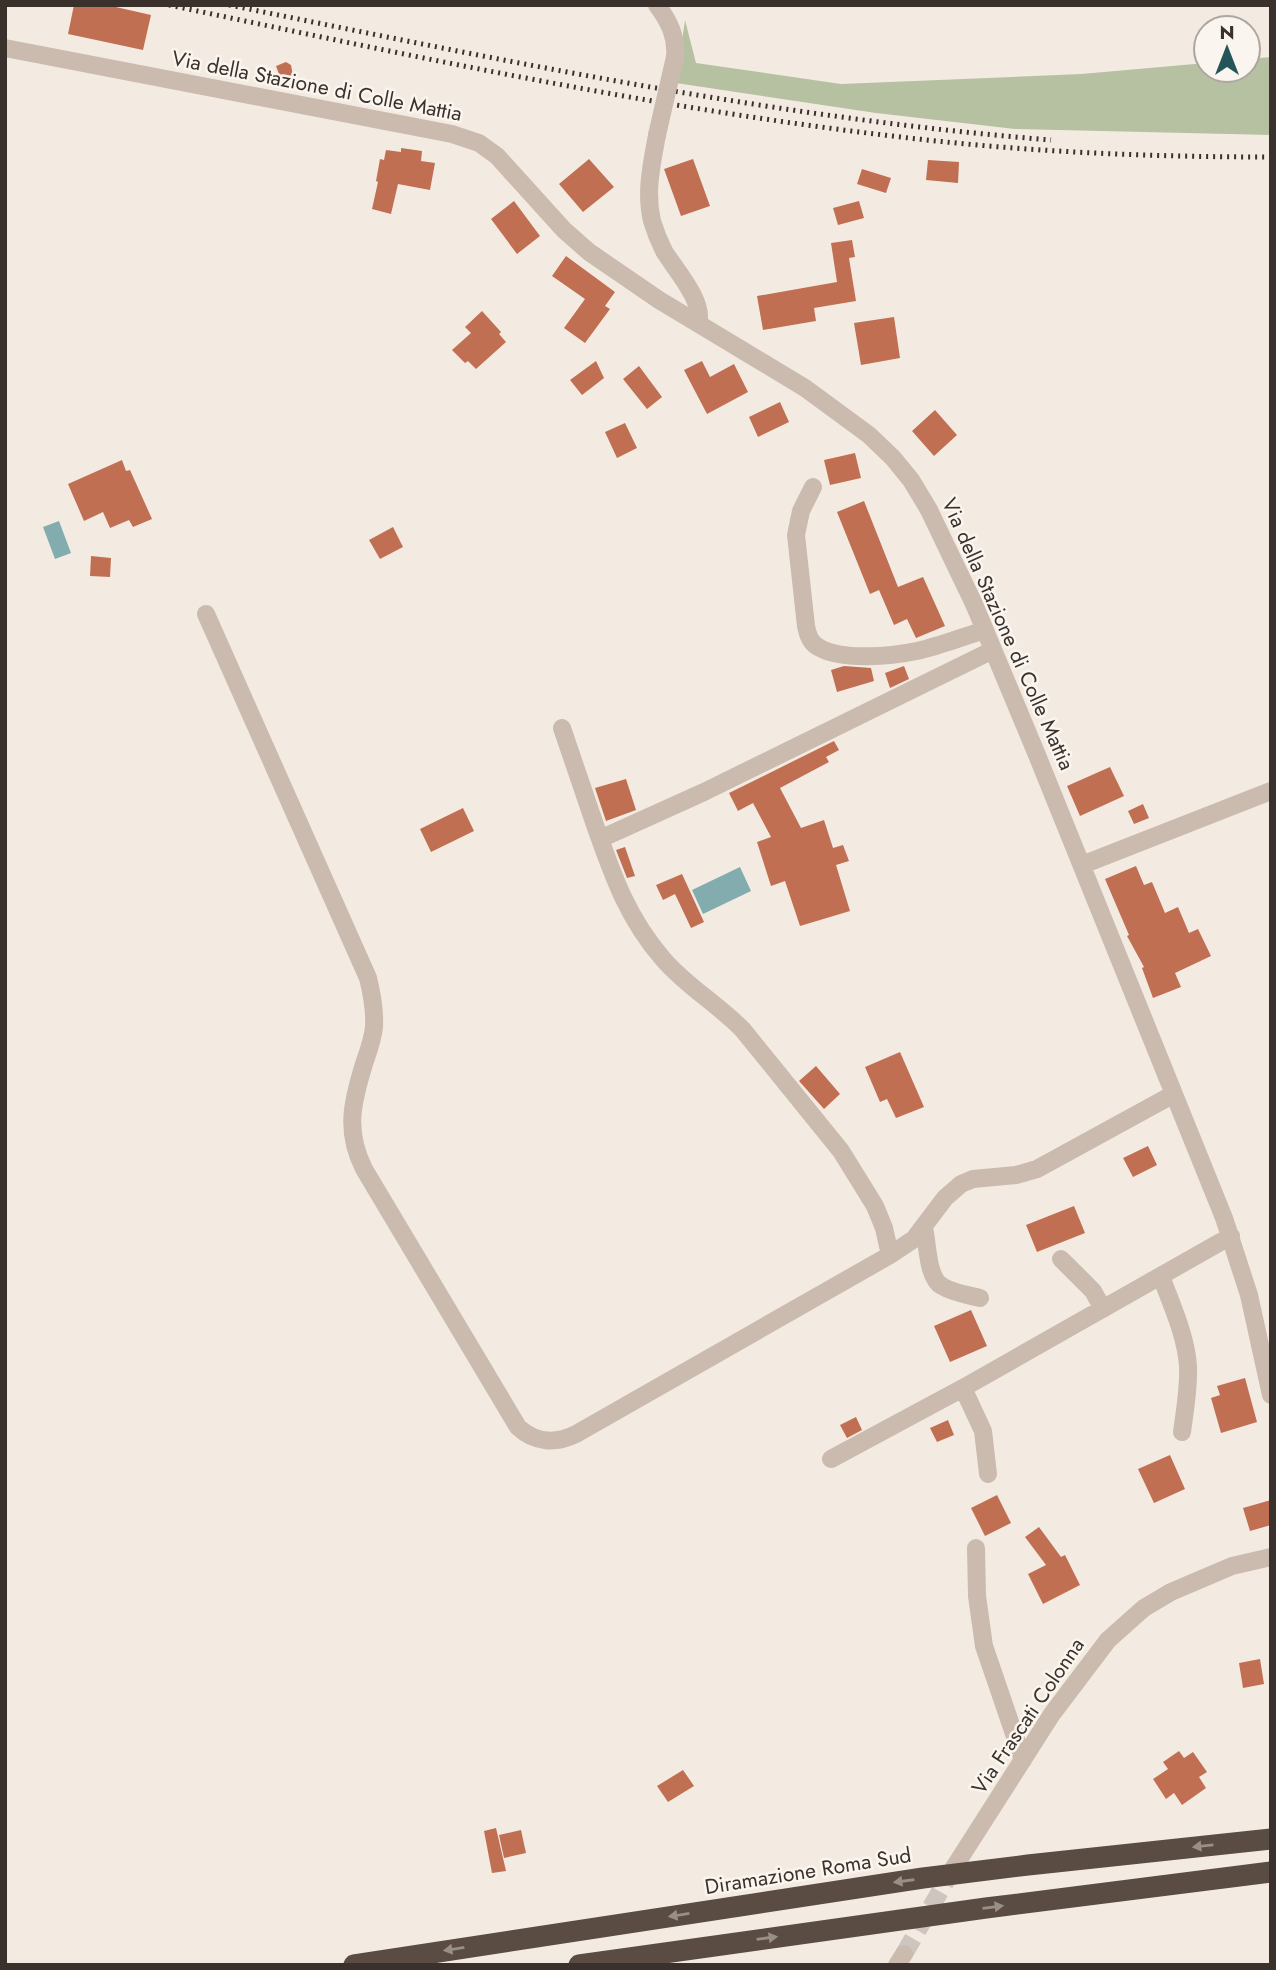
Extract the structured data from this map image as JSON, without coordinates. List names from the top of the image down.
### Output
{
  "streets": {
    "highway": ["Diramazione Roma Sud"],
    "street": ["Via della Stazione di Colle Mattia", "Via Frascati Colonna"]
  },
  "north": "top"
}
